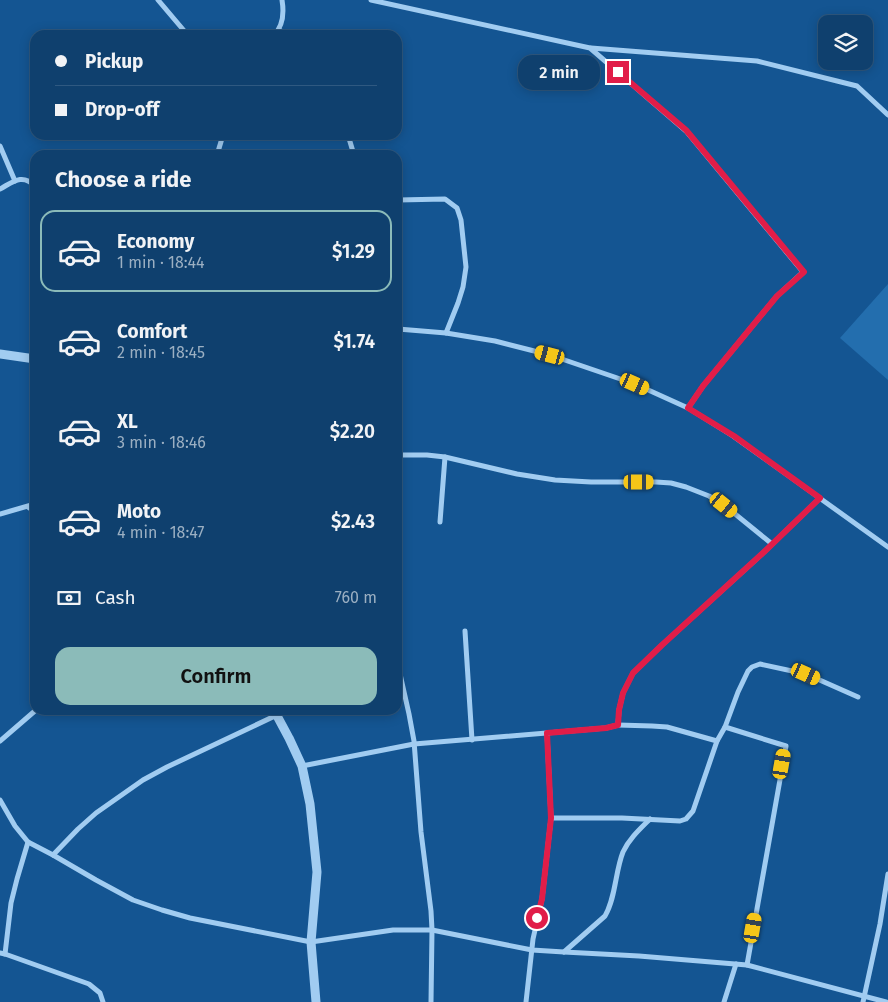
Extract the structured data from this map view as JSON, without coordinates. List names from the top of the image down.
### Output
{
  "page": {
    "banner": ["Pickup", "Drop-off"],
    "bubble": "2 min",
    "heading": "Choose a ride",
    "list": [
      {
        "name": "Economy",
        "note": "1 min · 18:44",
        "value": "$1.29"
      },
      {
        "name": "Comfort",
        "note": "2 min · 18:45",
        "value": "$1.74"
      },
      {
        "name": "XL",
        "note": "3 min · 18:46",
        "value": "$2.20"
      },
      {
        "name": "Moto",
        "note": "4 min · 18:47",
        "value": "$2.43"
      }
    ],
    "pay": ["Cash", "760 m"],
    "buttons": "Confirm"
  }
}
